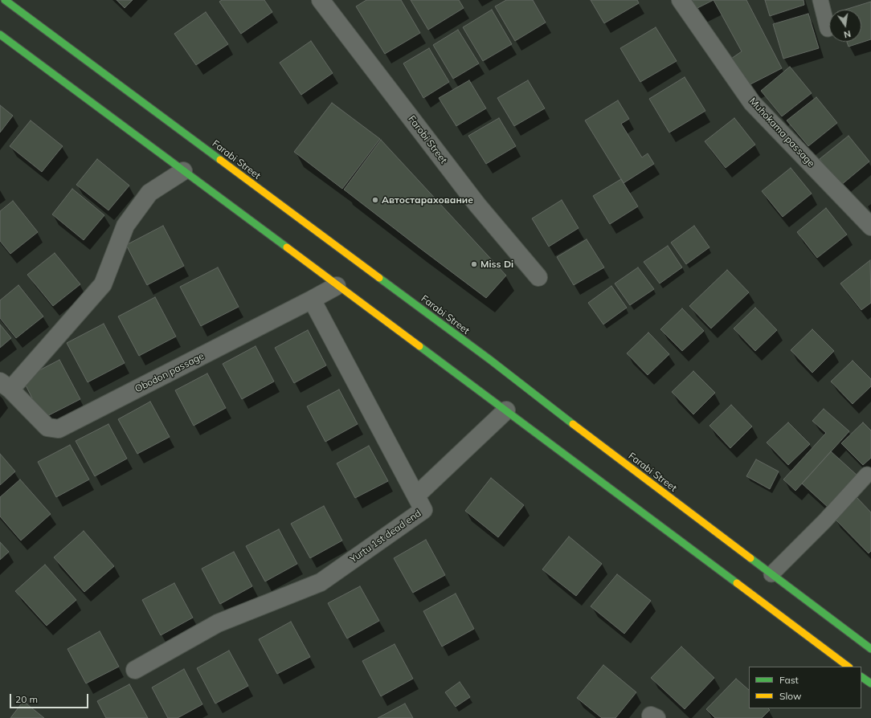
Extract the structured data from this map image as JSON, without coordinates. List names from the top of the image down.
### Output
{
  "streets": {
    "main road": ["Farabi Street"],
    "street": [
      "Muhokama passage",
      "Farobi Street",
      "Obodon passage",
      "Yurtu 1st dead end"
    ]
  },
  "crossings": [
    ["Obodon passage", "Yurtu 1st dead end"]
  ],
  "places": ["Автостарахование", "Miss Di"],
  "legend": ["Fast", "Slow"],
  "scale_bar": "20 m",
  "north": "bottom"
}
